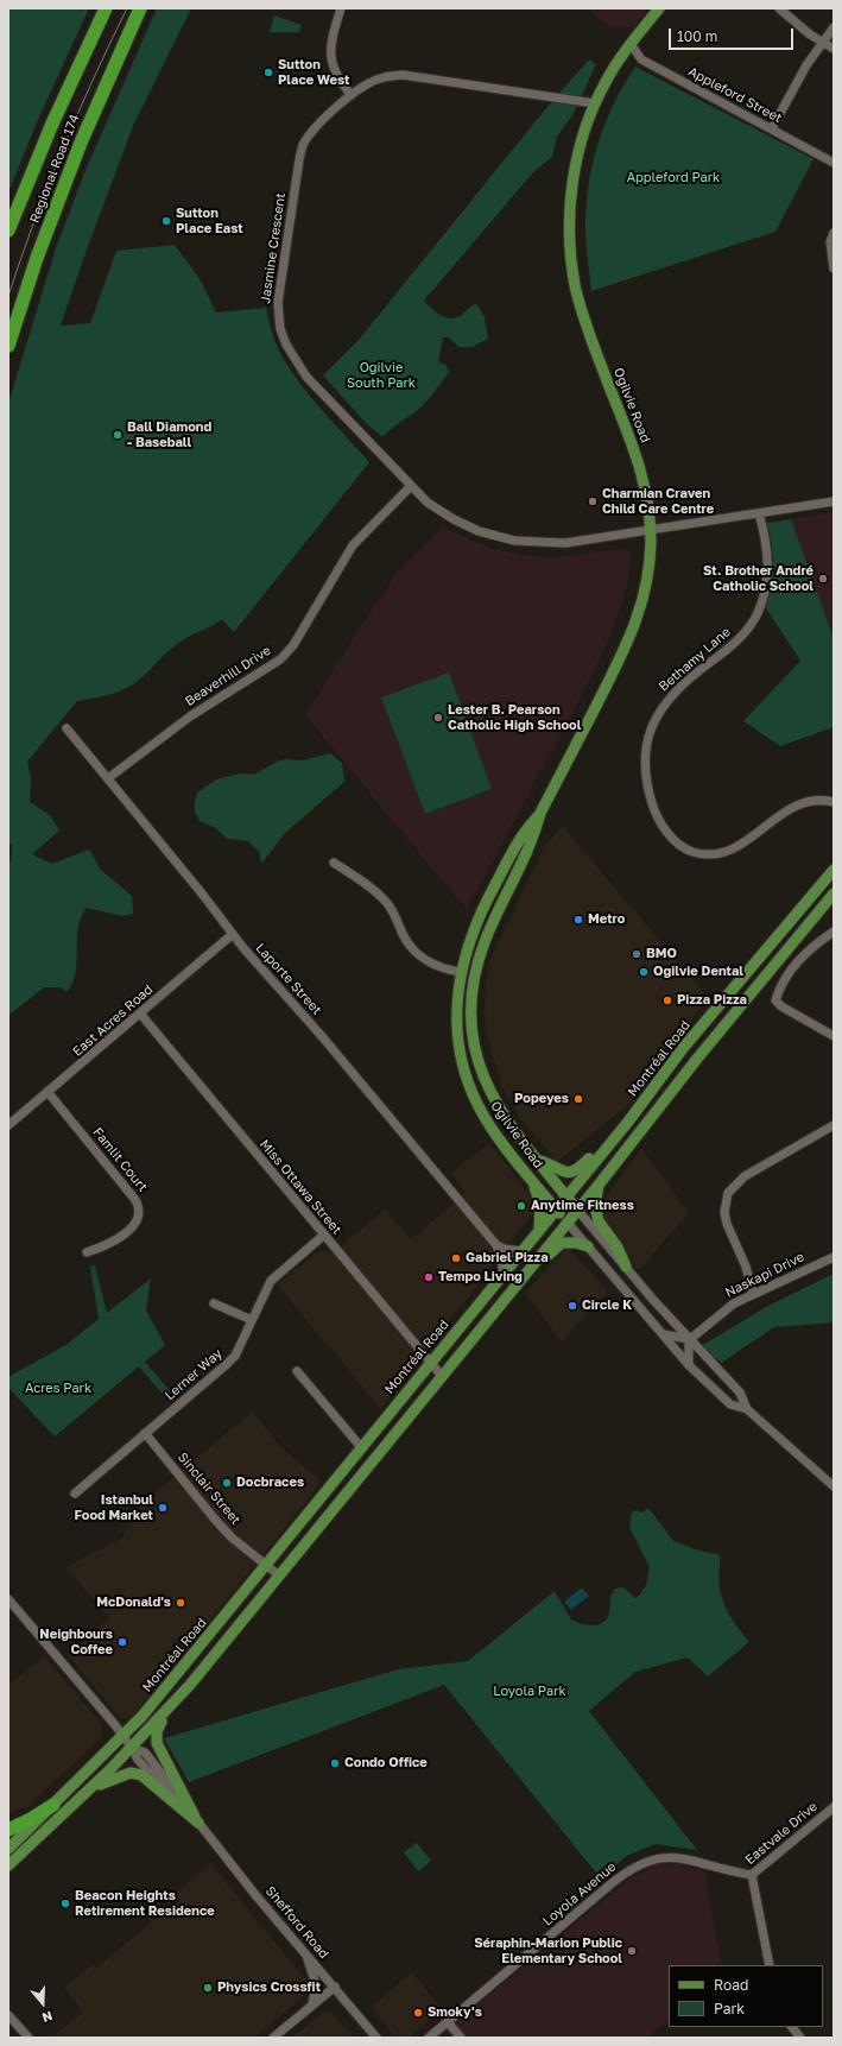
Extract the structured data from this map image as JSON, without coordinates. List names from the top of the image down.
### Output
{
  "streets": {
    "highway": ["Regional Road 174"],
    "main road": ["Ogilvie Road", "Montréal Road"],
    "street": [
      "Appleford Street",
      "Jasmine Crescent",
      "Bethamy Lane",
      "Beaverhill Drive",
      "Laporte Street",
      "East Acres Road",
      "Famlit Court",
      "Miss Ottawa Street",
      "Naskapi Drive",
      "Lerner Way",
      "Sinclair Street",
      "Eastvale Drive",
      "Loyola Avenue",
      "Shefford Road"
    ]
  },
  "crossings": [
    ["Appleford Street", "Ogilvie Road"],
    ["Jasmine Crescent", "Ogilvie Road"],
    ["Jasmine Crescent", "Bethamy Lane"],
    ["Jasmine Crescent", "Beaverhill Drive"],
    ["Ogilvie Road", "Montréal Road"],
    ["Ogilvie Road", "Naskapi Drive"],
    ["Beaverhill Drive", "Laporte Street"],
    ["Laporte Street", "East Acres Road"],
    ["Laporte Street", "Montréal Road"],
    ["East Acres Road", "Famlit Court"],
    ["East Acres Road", "Miss Ottawa Street"],
    ["Montréal Road", "Miss Ottawa Street"],
    ["Montréal Road", "Sinclair Street"],
    ["Montréal Road", "Shefford Road"],
    ["Miss Ottawa Street", "Lerner Way"],
    ["Lerner Way", "Sinclair Street"],
    ["Eastvale Drive", "Loyola Avenue"]
  ],
  "parks": [
    "Appleford Park",
    "Ogilvie South Park",
    "Acres Park",
    "Loyola Park"
  ],
  "places": [
    "Sutton Place West",
    "Sutton Place East",
    "Ball Diamond - Baseball",
    "Charmian Craven Child Care Centre",
    "St. Brother André Catholic School",
    "Lester B. Pearson Catholic High School",
    "Metro",
    "BMO",
    "Ogilvie Dental",
    "Pizza Pizza",
    "Popeyes",
    "Anytime Fitness",
    "Gabriel Pizza",
    "Tempo Living",
    "Circle K",
    "Docbraces",
    "Istanbul Food Market",
    "McDonald's",
    "Neighbours Coffee",
    "Condo Office",
    "Beacon Heights Retirement Residence",
    "Séraphin-Marion Public Elementary School",
    "Physics Crossfit",
    "Smoky's"
  ],
  "legend": ["Road", "Park"],
  "scale_bar": "100 m",
  "north": "bottom"
}
